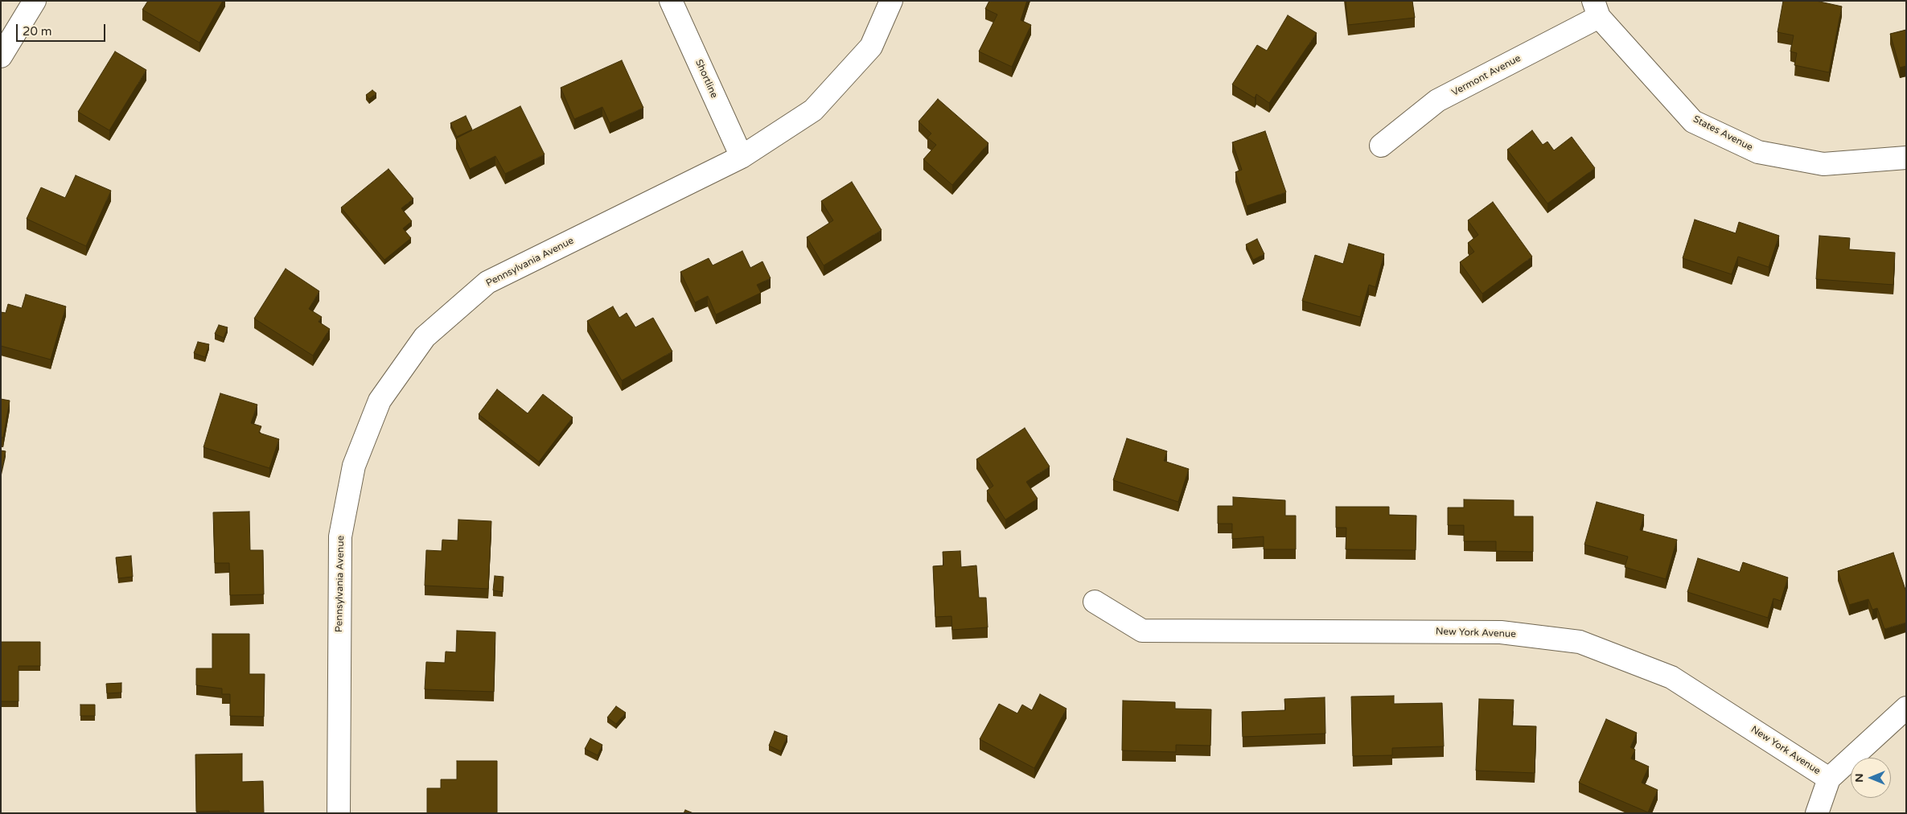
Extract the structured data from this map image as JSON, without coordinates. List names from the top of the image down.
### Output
{
  "streets": {
    "street": [
      "Vermont Avenue",
      "Shortline",
      "States Avenue",
      "Pennsylvania Avenue",
      "New York Avenue"
    ]
  },
  "crossings": [
    ["Vermont Avenue", "States Avenue"],
    ["Shortline", "Pennsylvania Avenue"]
  ],
  "scale_bar": "20 m",
  "north": "left"
}
